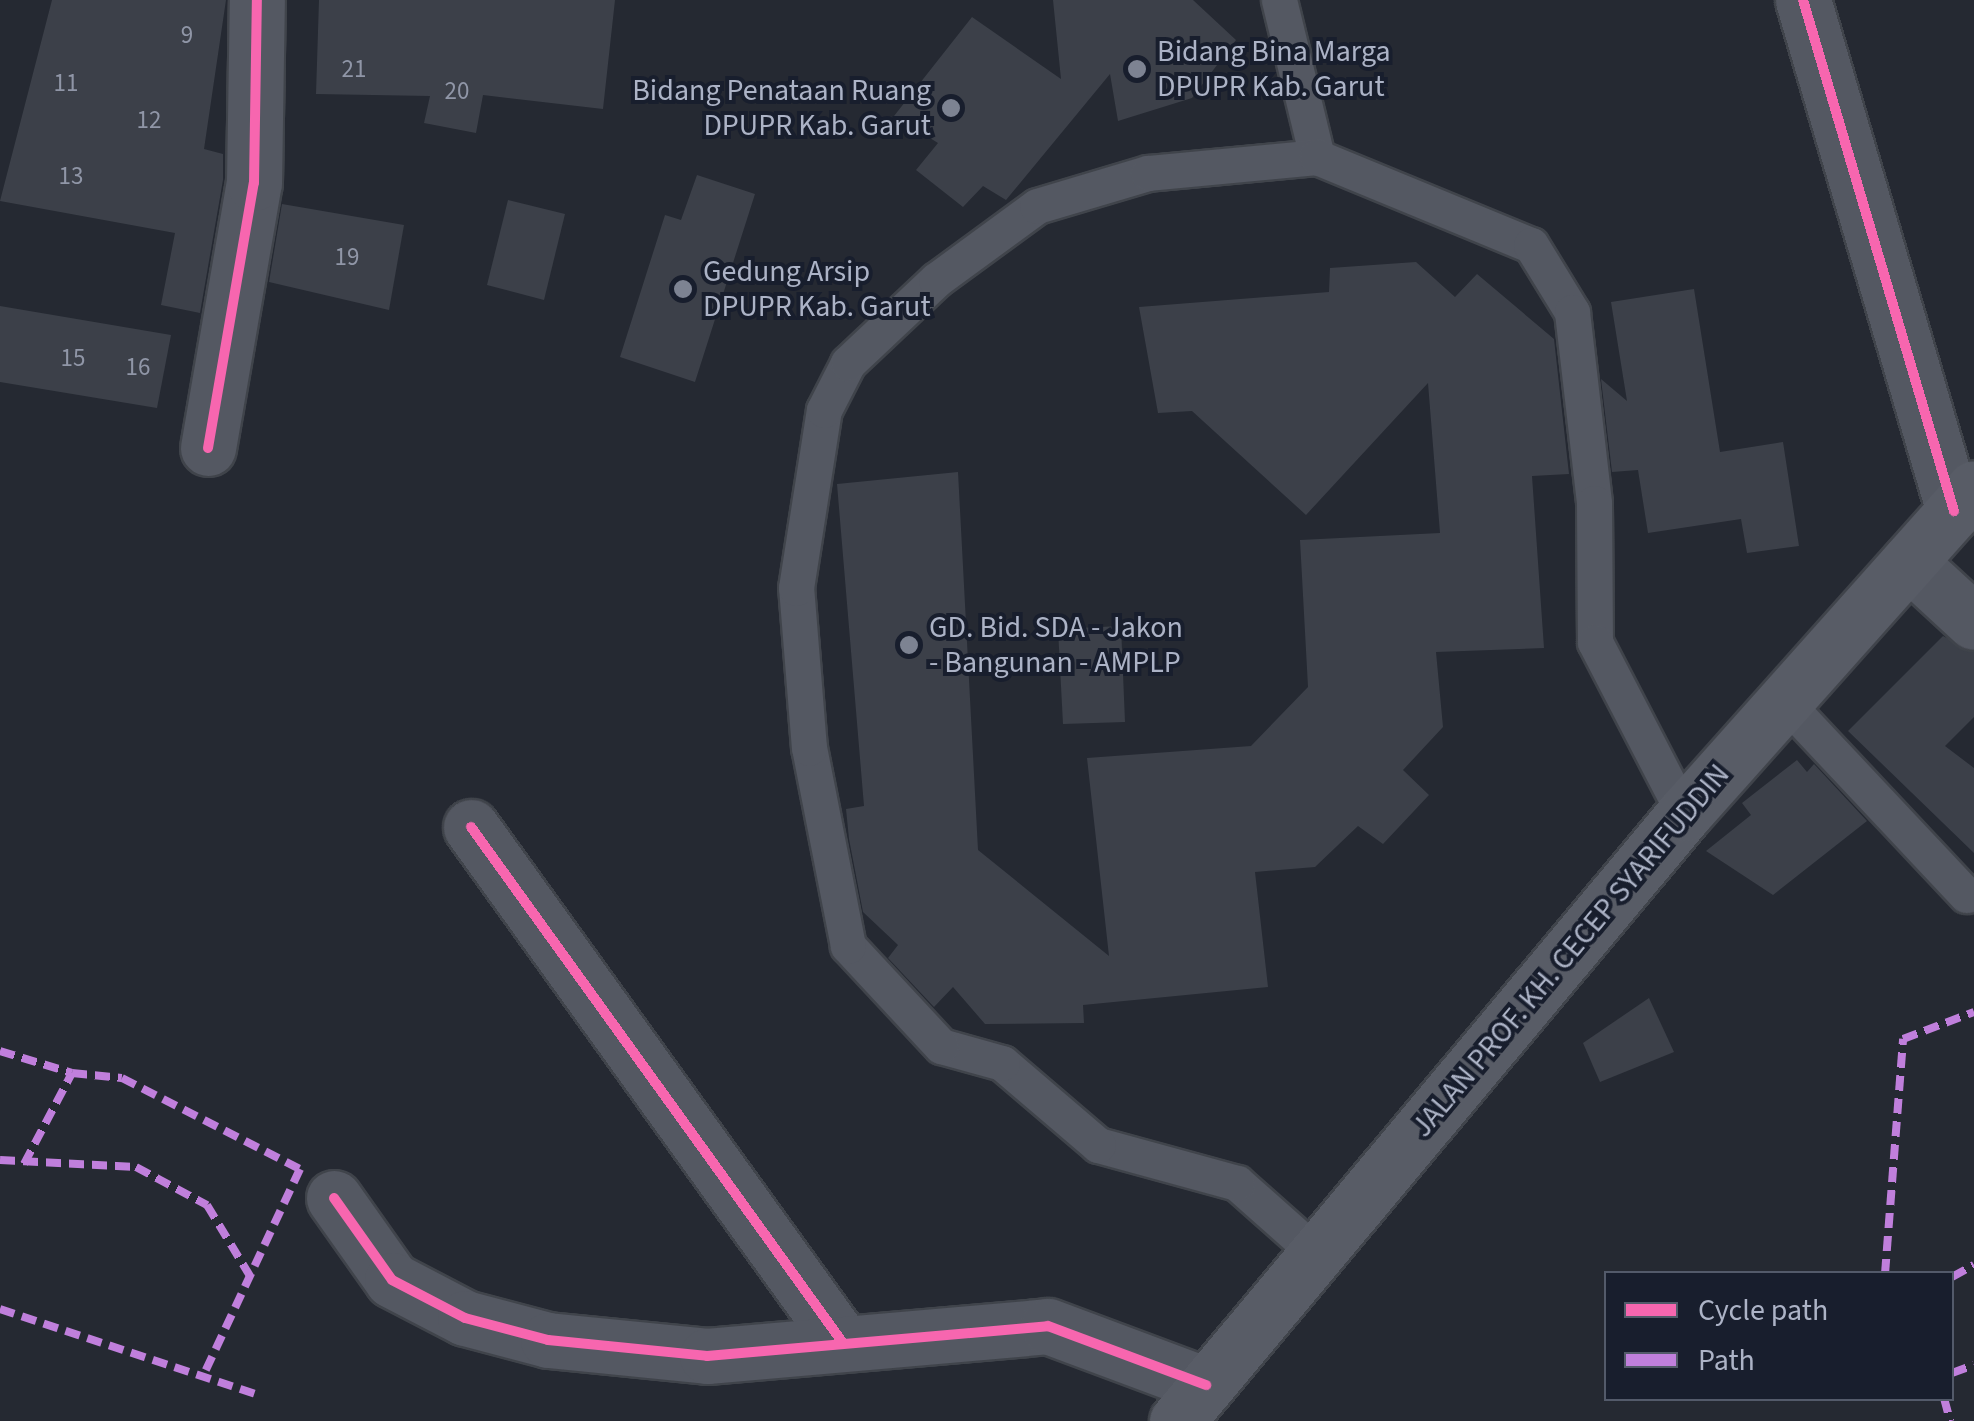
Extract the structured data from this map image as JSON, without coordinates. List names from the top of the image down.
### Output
{
  "streets": {
    "main road": ["JALAN PROF. KH. CECEP SYARIFUDDIN"]
  },
  "places": [
    "Bidang Bina Marga DPUPR Kab. Garut",
    "Bidang Penataan Ruang DPUPR Kab. Garut",
    "Gedung Arsip DPUPR Kab. Garut",
    "GD. Bid. SDA - Jakon - Bangunan - AMPLP"
  ],
  "house_numbers": [
    "9",
    "21",
    "11",
    "20",
    "12",
    "13",
    "19",
    "15",
    "16"
  ],
  "legend": ["Cycle path", "Path"]
}
